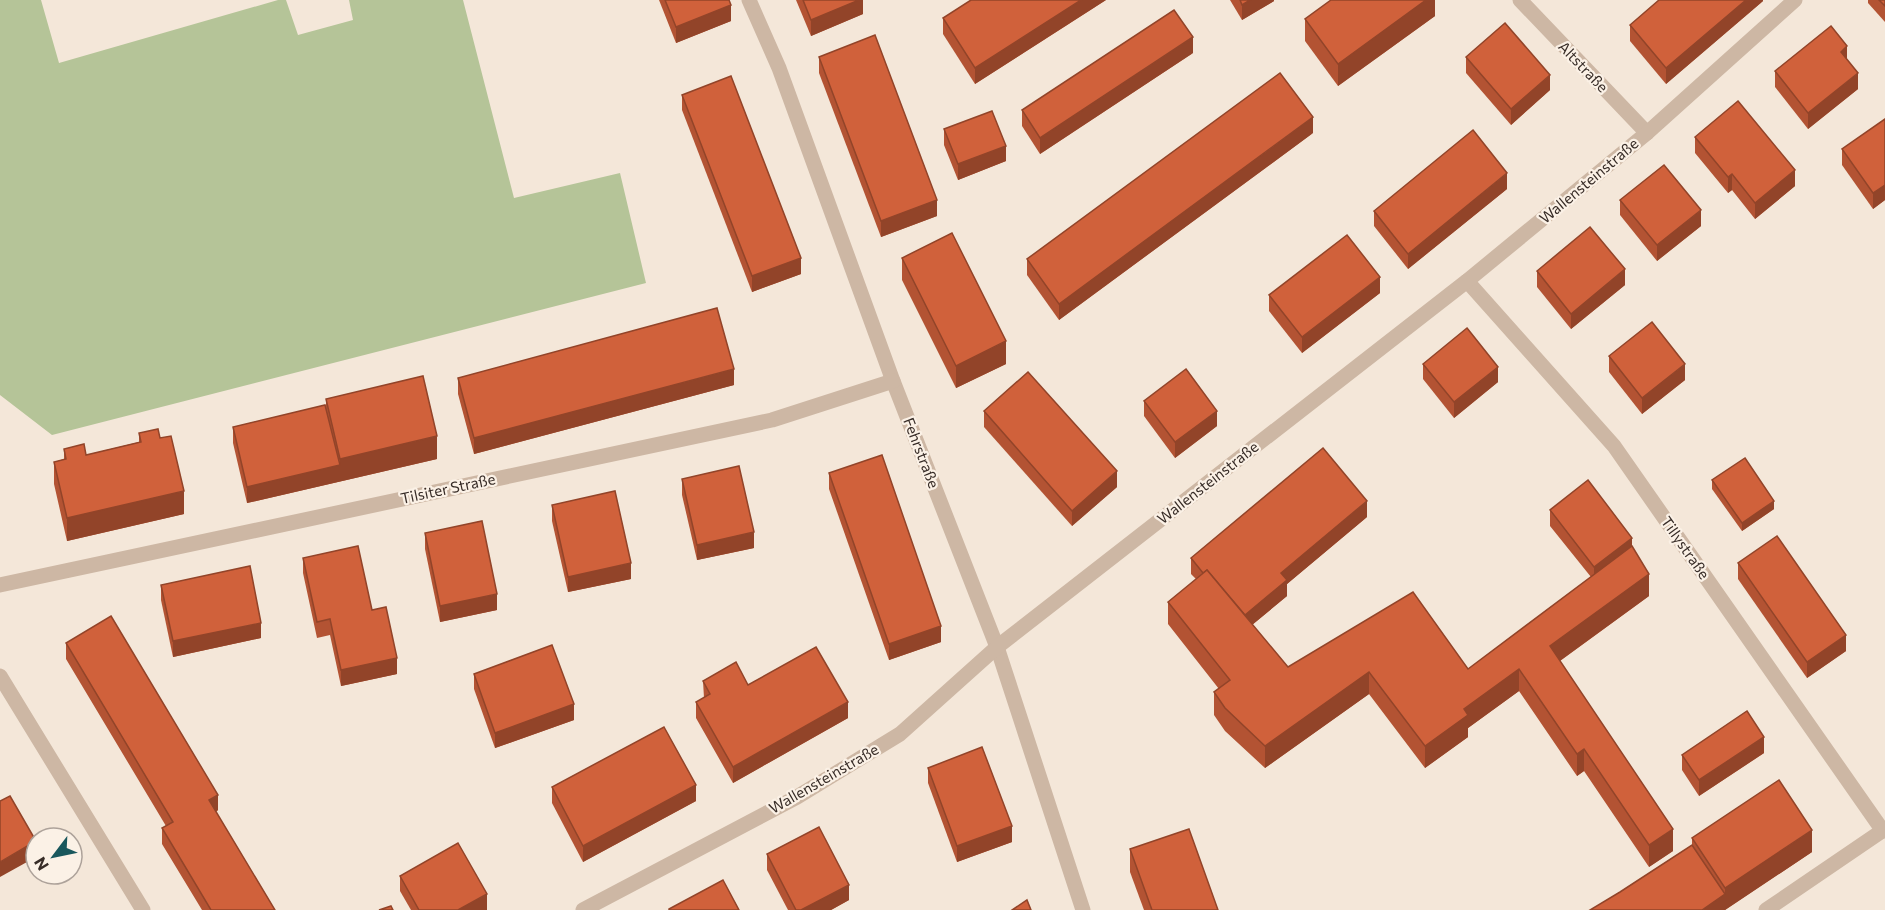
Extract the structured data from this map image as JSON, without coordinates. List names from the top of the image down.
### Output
{
  "streets": {
    "street": [
      "Altstraße",
      "Wallensteinstraße",
      "Fehrstraße",
      "Tilsiter Straße",
      "Tillystraße"
    ]
  },
  "crossings": [
    ["Altstraße", "Wallensteinstraße"],
    ["Wallensteinstraße", "Fehrstraße"],
    ["Wallensteinstraße", "Tillystraße"],
    ["Fehrstraße", "Tilsiter Straße"]
  ],
  "north": "bottom left"
}
